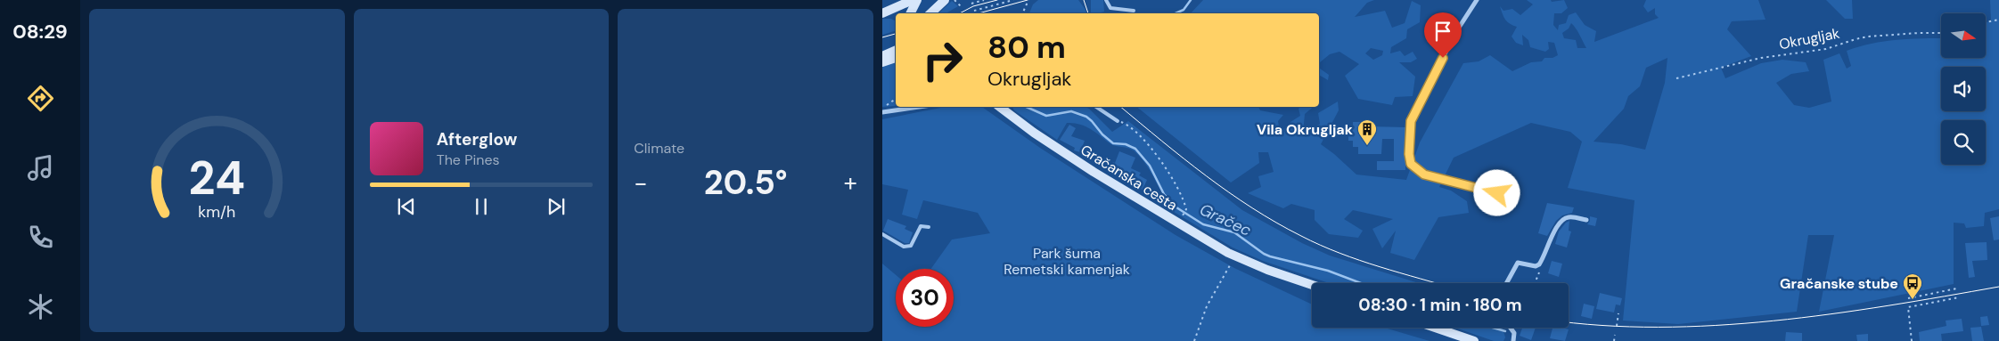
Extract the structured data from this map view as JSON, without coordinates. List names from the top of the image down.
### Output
{
  "streets": {
    "main road": ["Gračanska cesta"],
    "path": ["Okrugljak"]
  },
  "water": ["Gračec"],
  "parks": ["Park šuma Remetski kamenjak"],
  "places": {
    "building": ["Vila Okrugljak"],
    "bus stop": ["Gračanske stube"]
  },
  "north": "right",
  "page": {
    "tabs": "08:29",
    "tile": "Climate",
    "turn": ["80 m", "Okrugljak"],
    "song": ["Afterglow", "The Pines"],
    "heat": ["−", "20.5°", "+"],
    "limit": "30",
    "trip": "08:30 · 1 min · 180 m",
    "gauge": ["24", "km/h"]
  }
}
